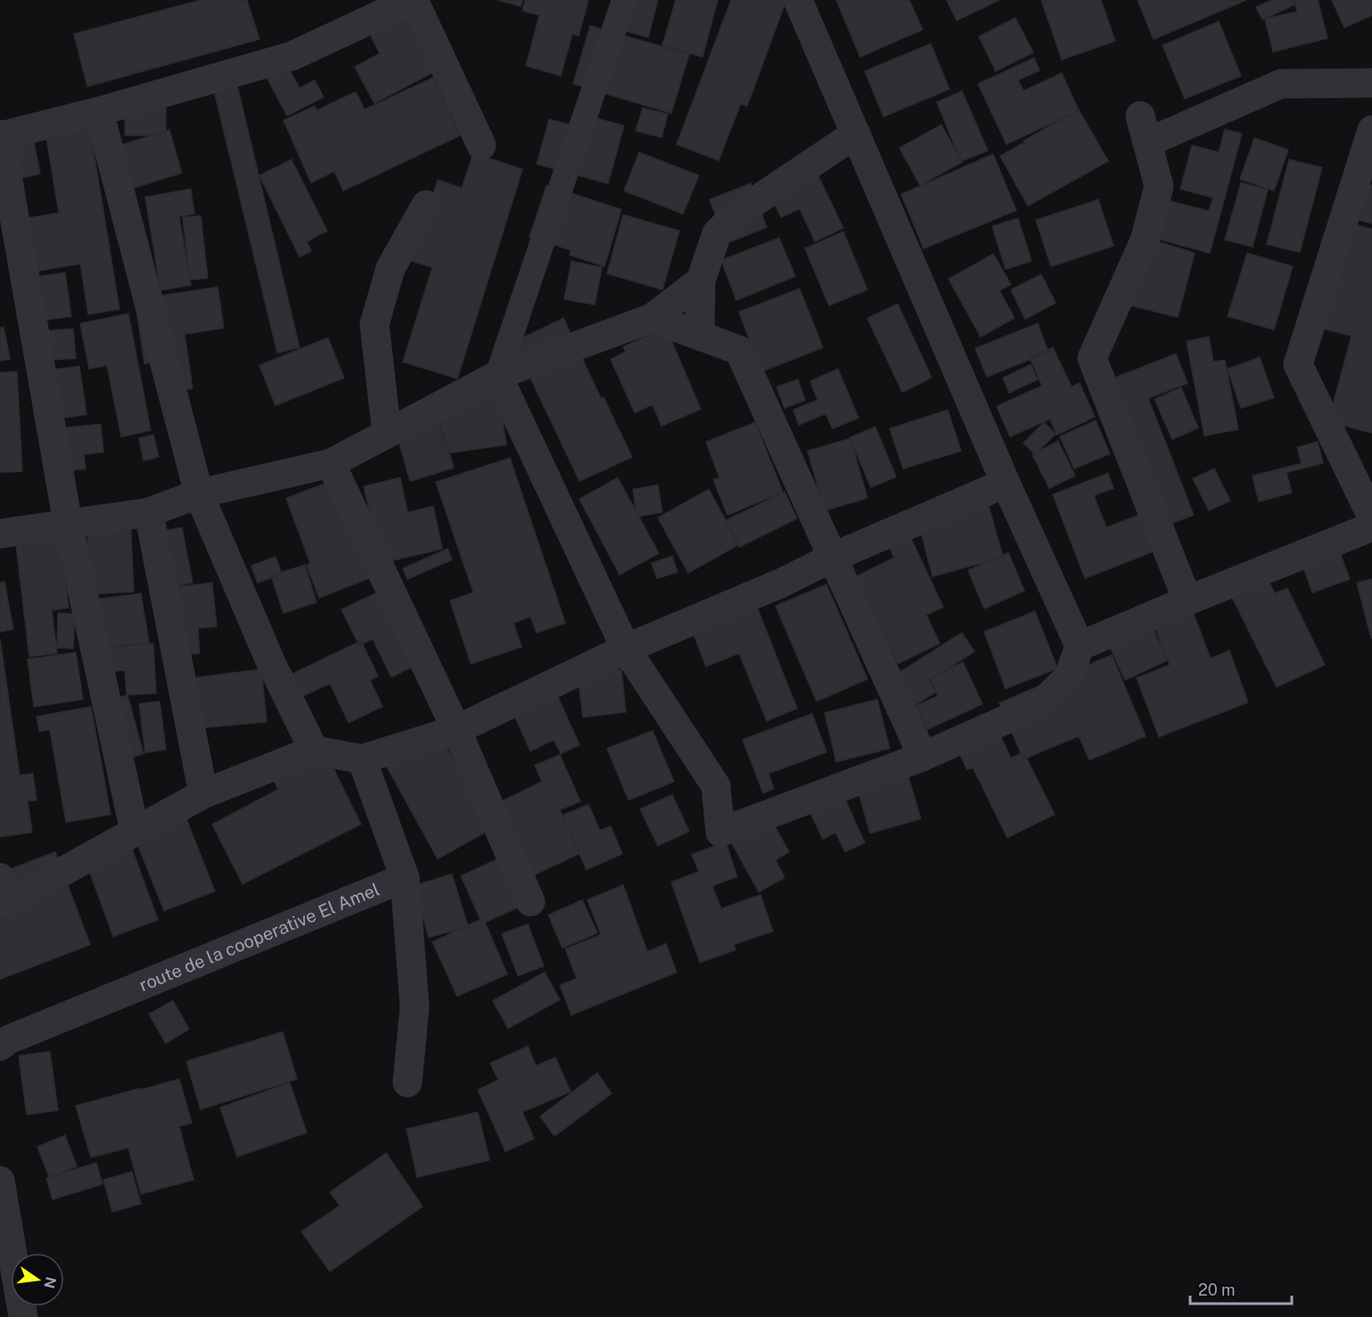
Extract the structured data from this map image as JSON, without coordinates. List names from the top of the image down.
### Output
{
  "streets": {
    "street": ["route de la cooperative El Amel"]
  },
  "scale_bar": "20 m",
  "north": "right"
}
